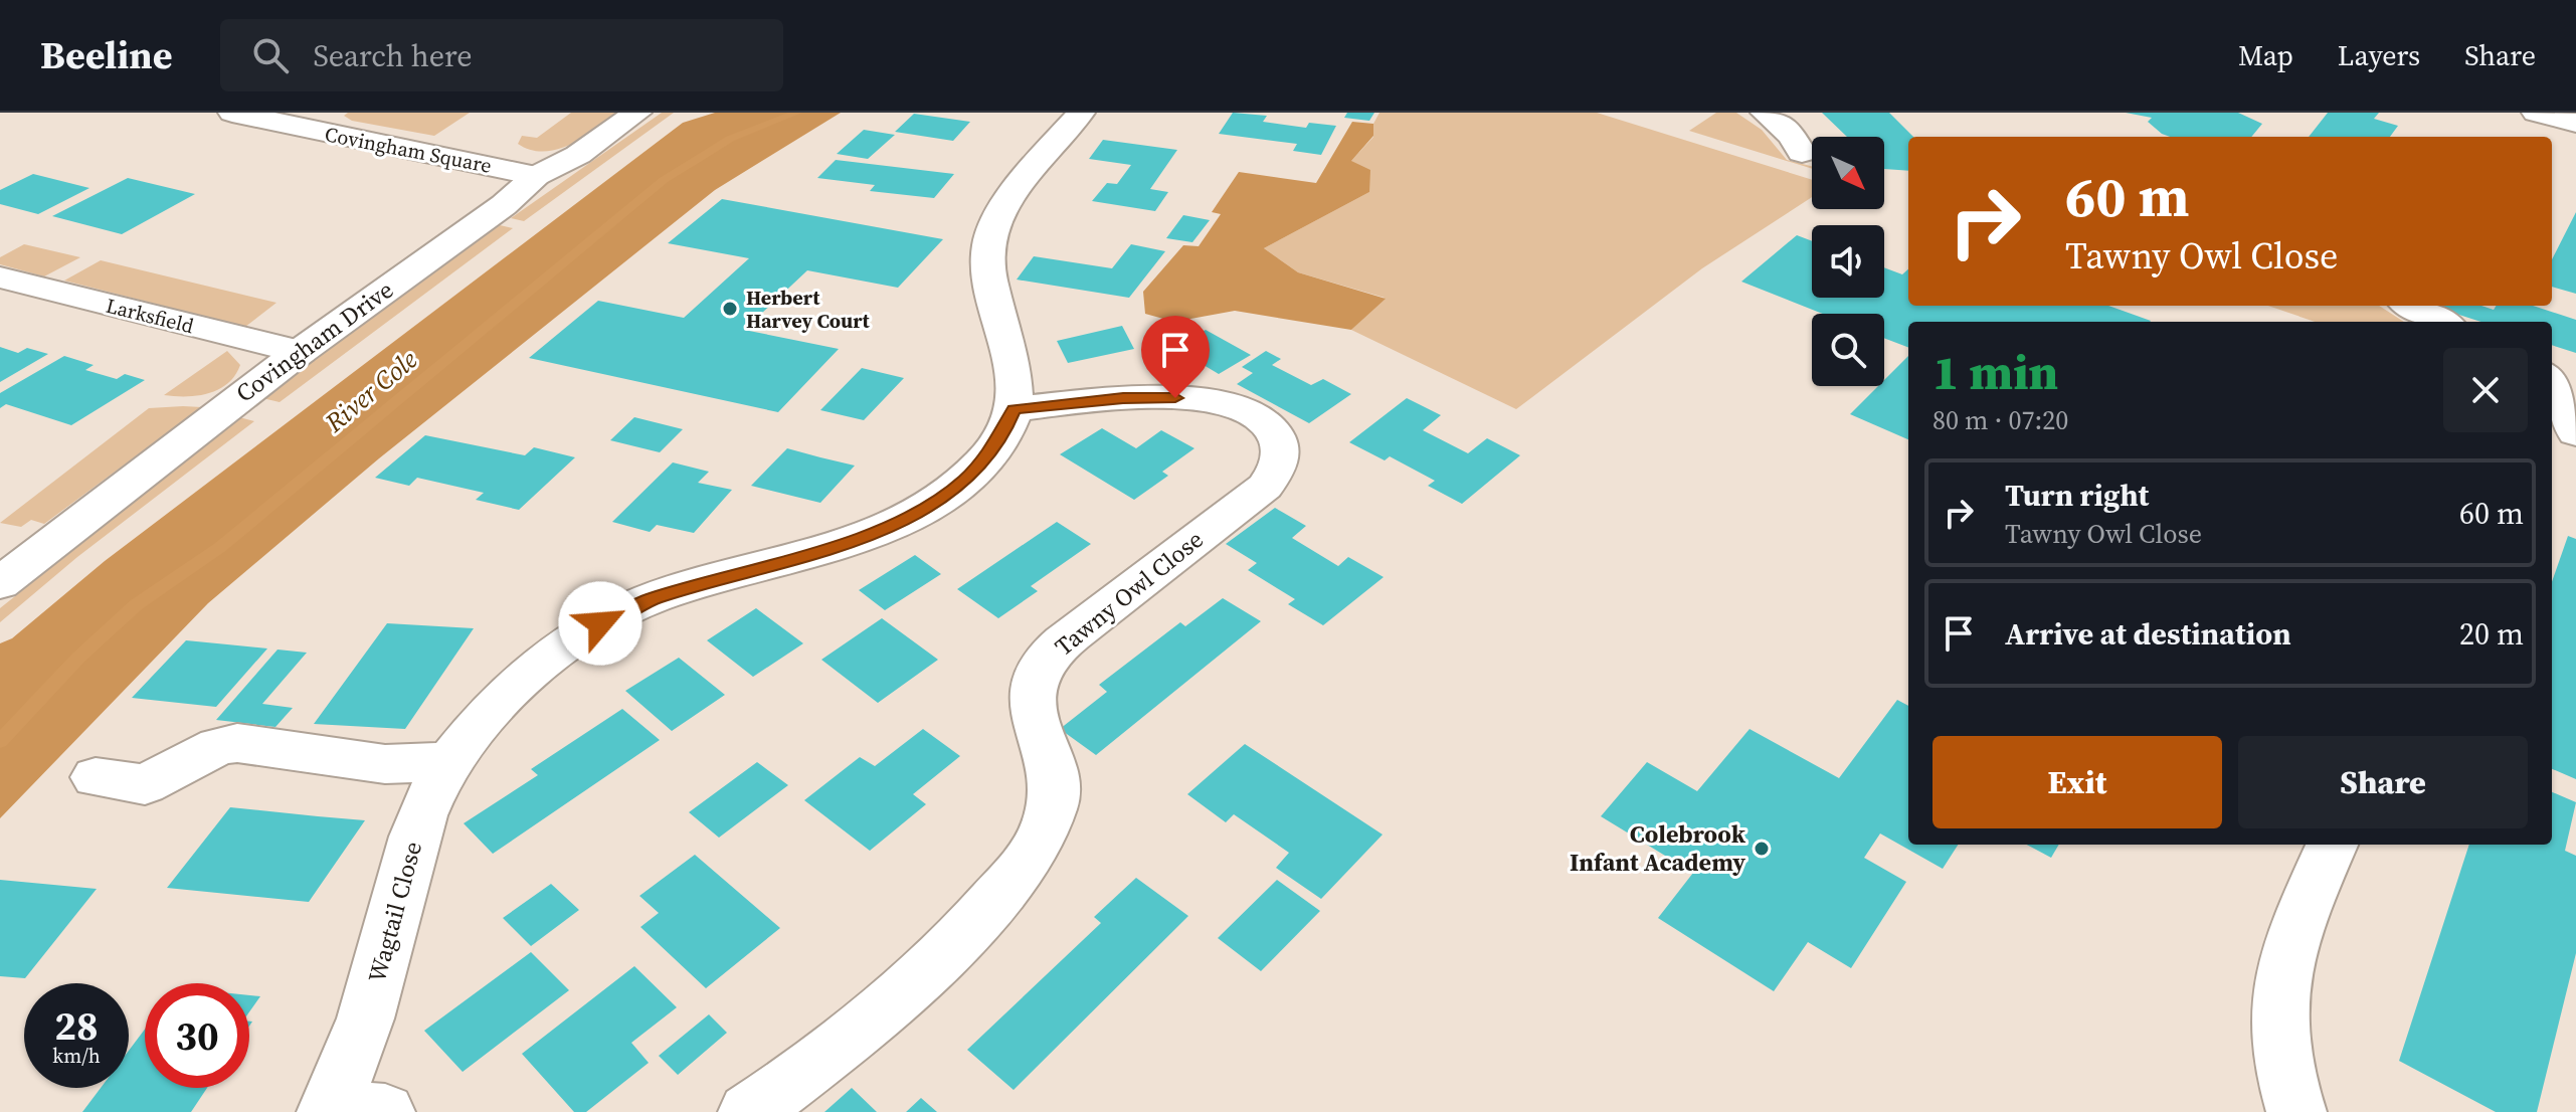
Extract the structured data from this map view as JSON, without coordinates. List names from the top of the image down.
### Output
{
  "streets": {
    "street": [
      "Covingham Square",
      "Larksfield",
      "Covingham Drive",
      "Tawny Owl Close",
      "Wagtail Close"
    ]
  },
  "crossings": [
    ["Covingham Square", "Covingham Drive"],
    ["Larksfield", "Covingham Drive"],
    ["Tawny Owl Close", "Wagtail Close"]
  ],
  "water": ["River Cole"],
  "places": ["Herbert Harvey Court", "Colebrook Infant Academy"],
  "north": "bottom right",
  "page": {
    "header": "Beeline",
    "search": "Search here",
    "nav": ["Map", "Layers", "Share"],
    "turn": ["60 m", "Tawny Owl Close"],
    "heading": ["1 min", "80 m · 07:20"],
    "list": [
      {
        "name": "Turn right",
        "note": "Tawny Owl Close",
        "value": "60 m"
      },
      {
        "name": "Arrive at destination",
        "value": "20 m"
      }
    ],
    "buttons": ["Exit", "Share"],
    "speed": "28 km/h",
    "limit": "30"
  }
}
